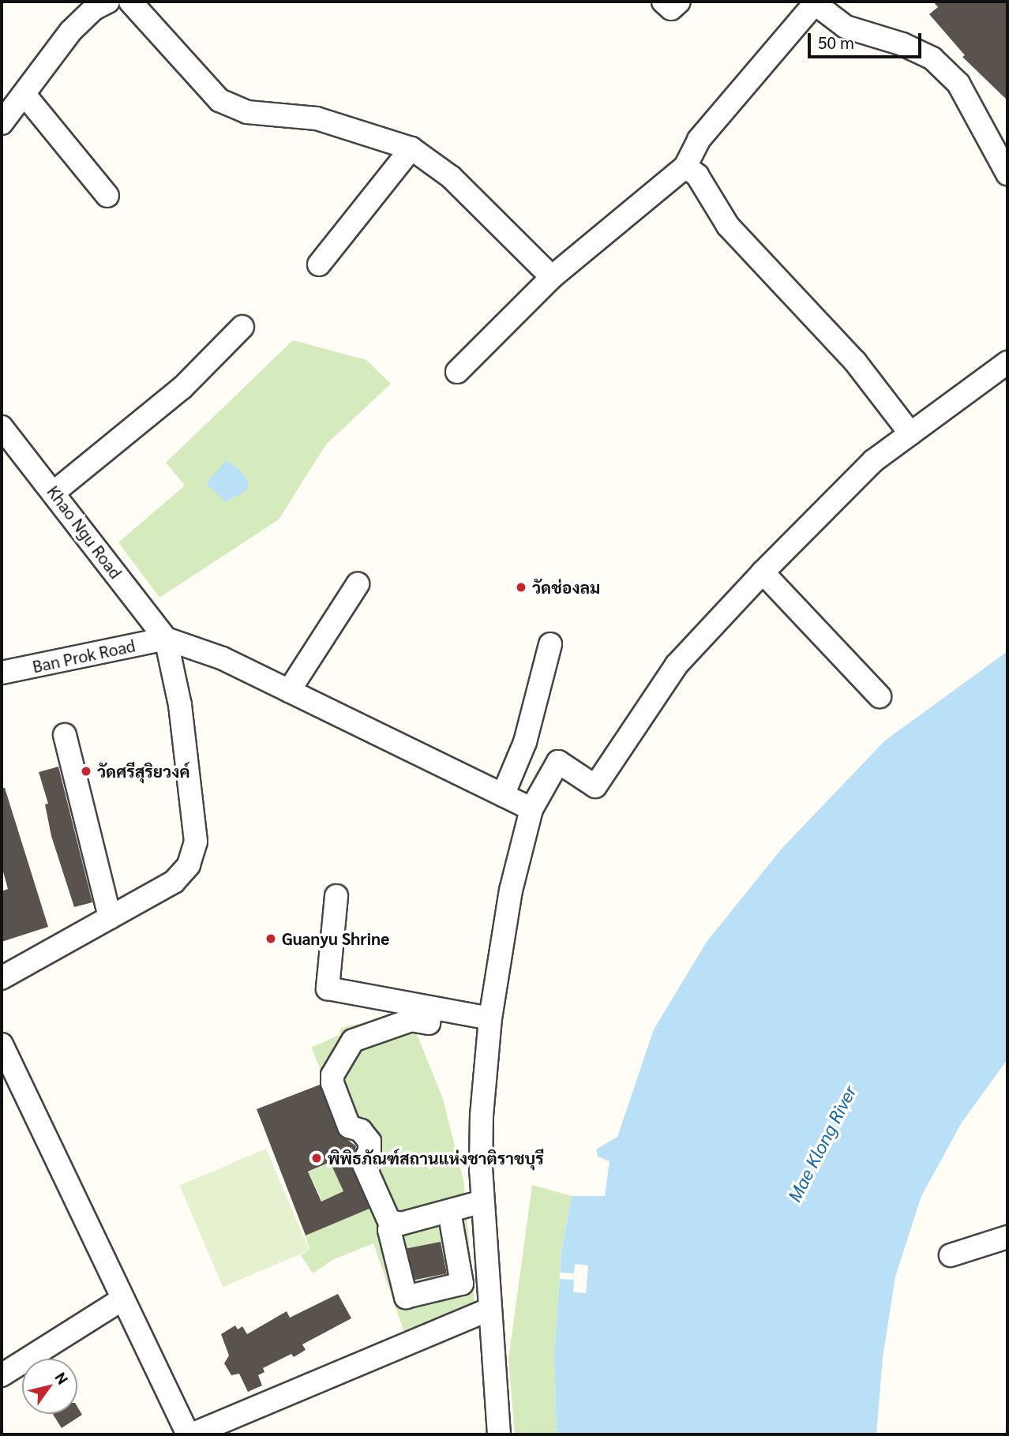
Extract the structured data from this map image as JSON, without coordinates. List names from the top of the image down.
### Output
{
  "streets": {
    "street": ["Khao Ngu Road", "Ban Prok Road"]
  },
  "crossings": [
    ["Khao Ngu Road", "Ban Prok Road"]
  ],
  "water": ["Mae Klong River"],
  "places": [
    "วัดช่องลม",
    "วัดศรีสุริยวงค์",
    "Guanyu Shrine",
    "พิพิธภัณฑ์สถานแห่งชาติราชบุรี"
  ],
  "scale_bar": "50 m",
  "north": "top right"
}
